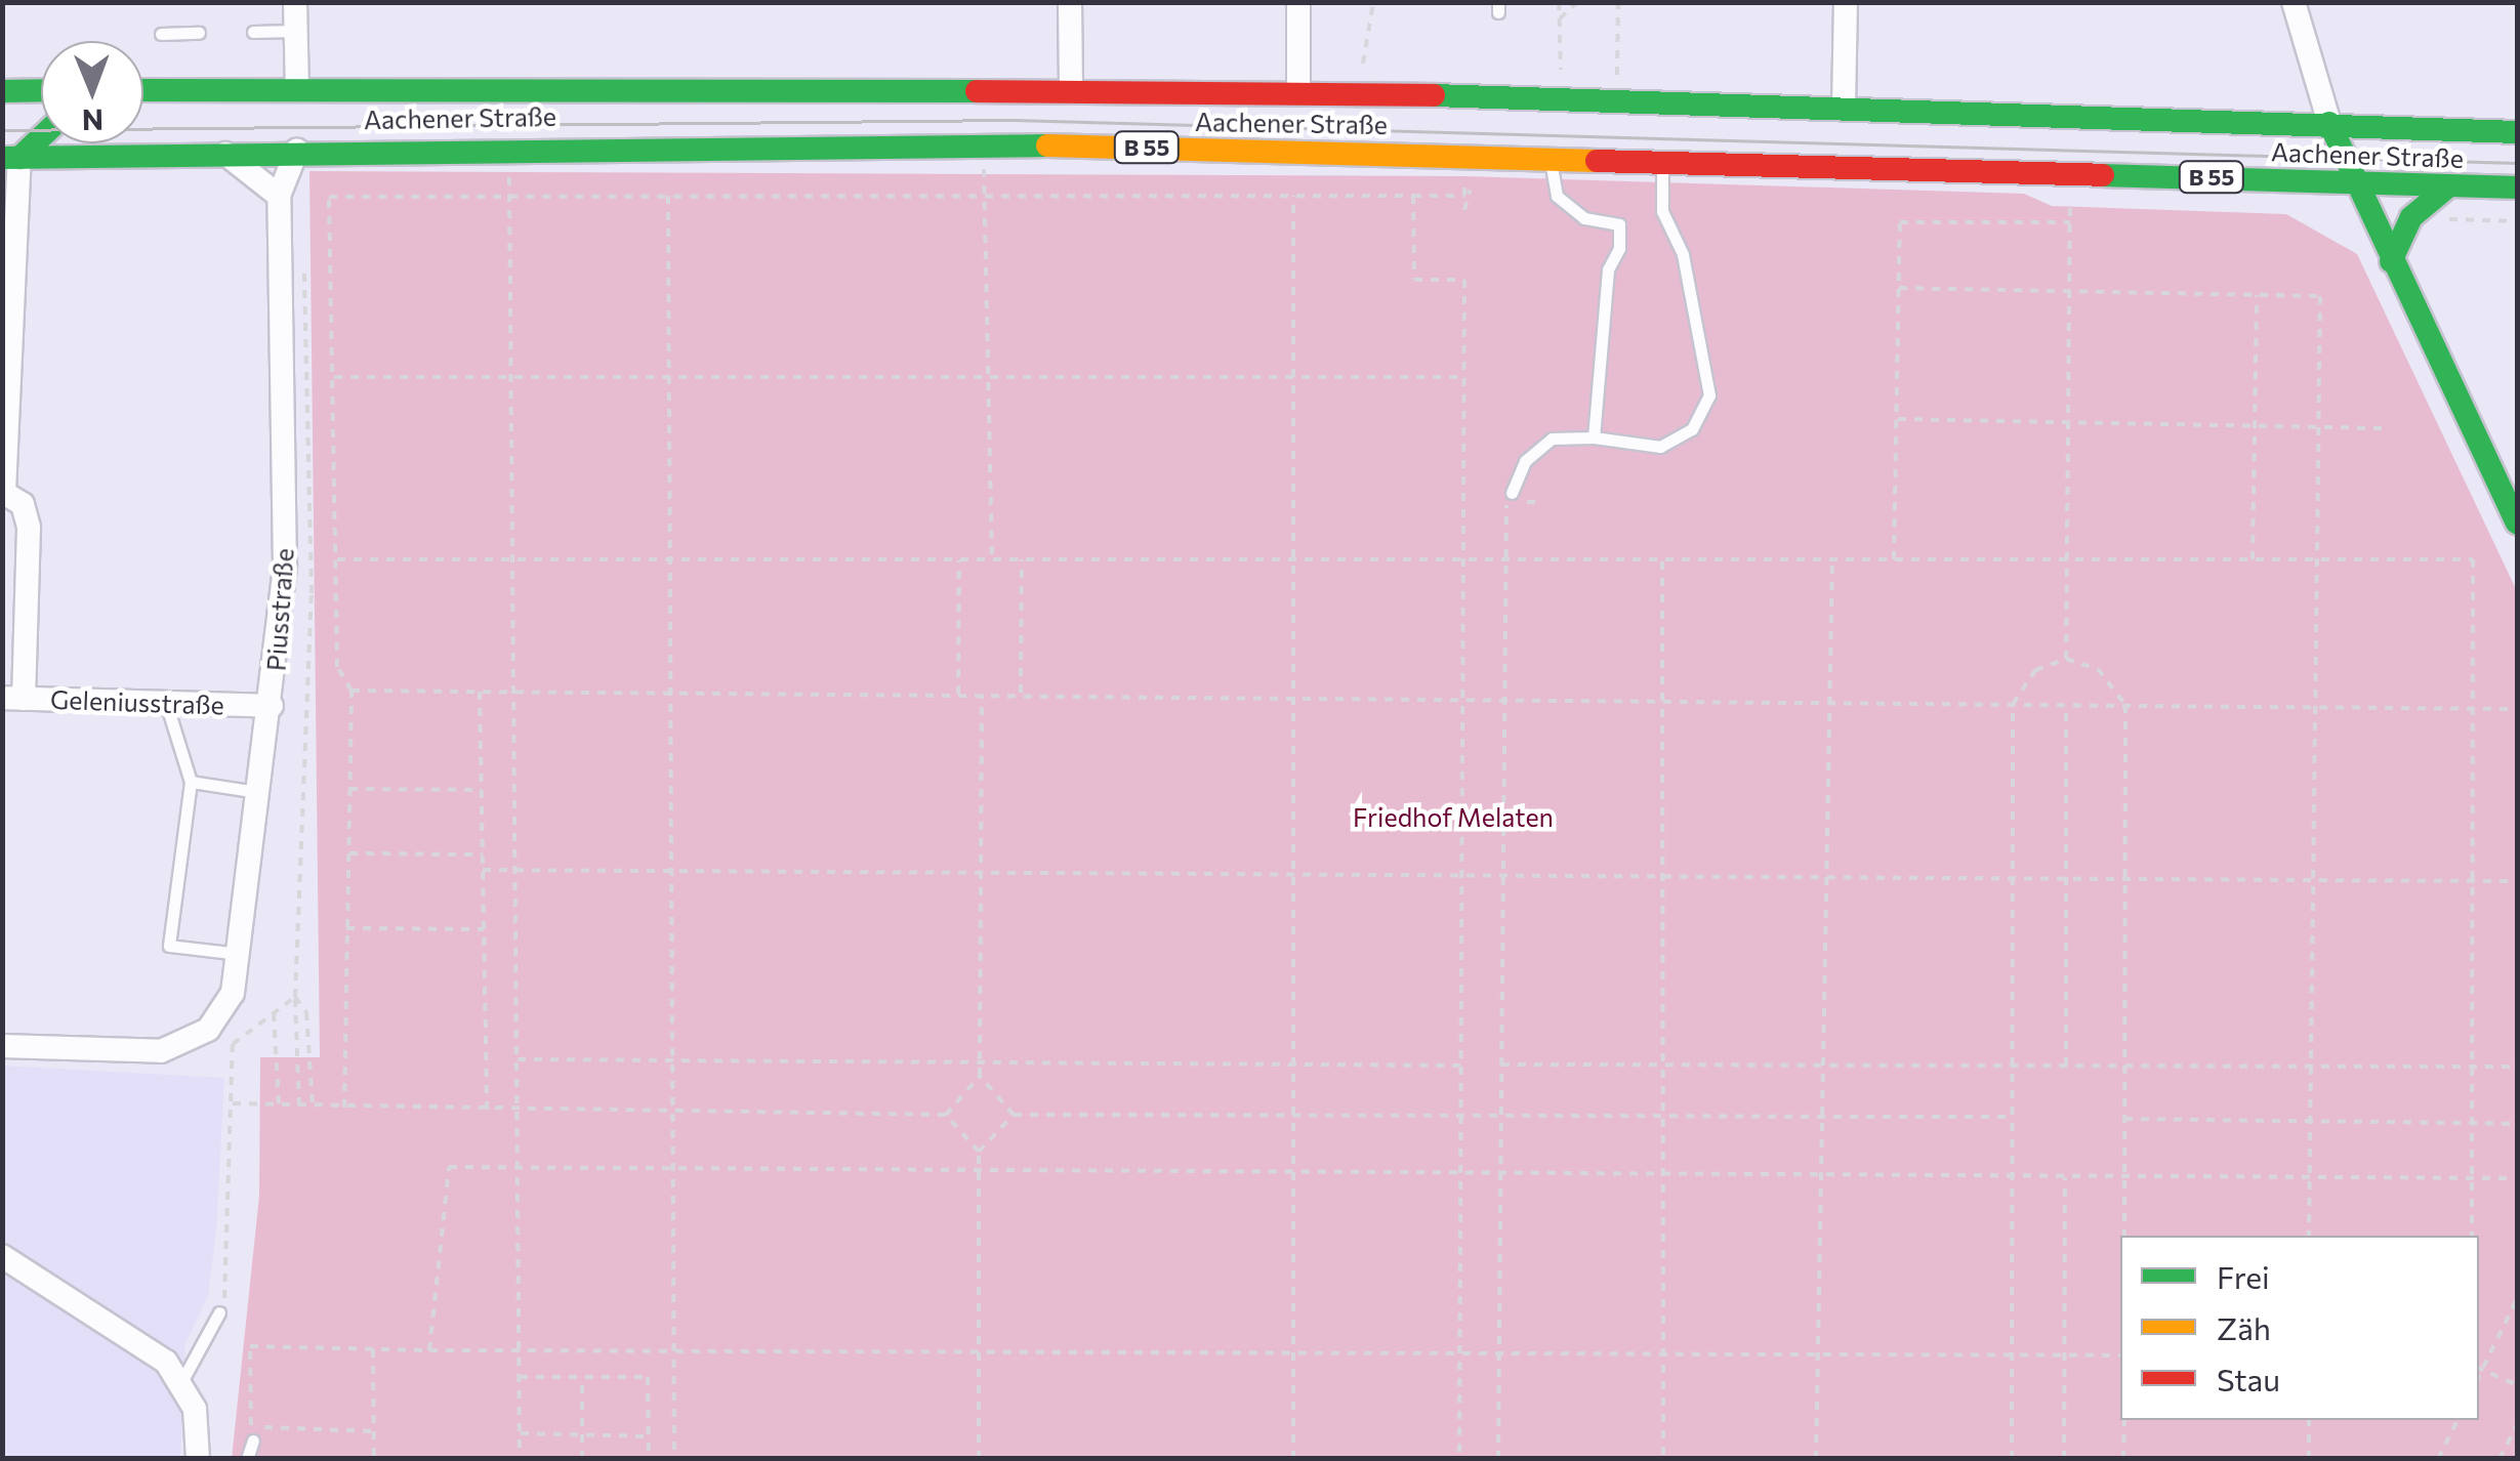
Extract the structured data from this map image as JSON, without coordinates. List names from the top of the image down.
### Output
{
  "streets": {
    "main road": ["Aachener Straße", "B 55"],
    "street": ["Piusstraße", "Geleniusstraße"]
  },
  "crossings": [
    ["Aachener Straße", "Piusstraße"],
    ["Piusstraße", "Geleniusstraße"]
  ],
  "parks": ["Friedhof Melaten"],
  "legend": ["Frei", "Zäh", "Stau"],
  "north": "bottom"
}
